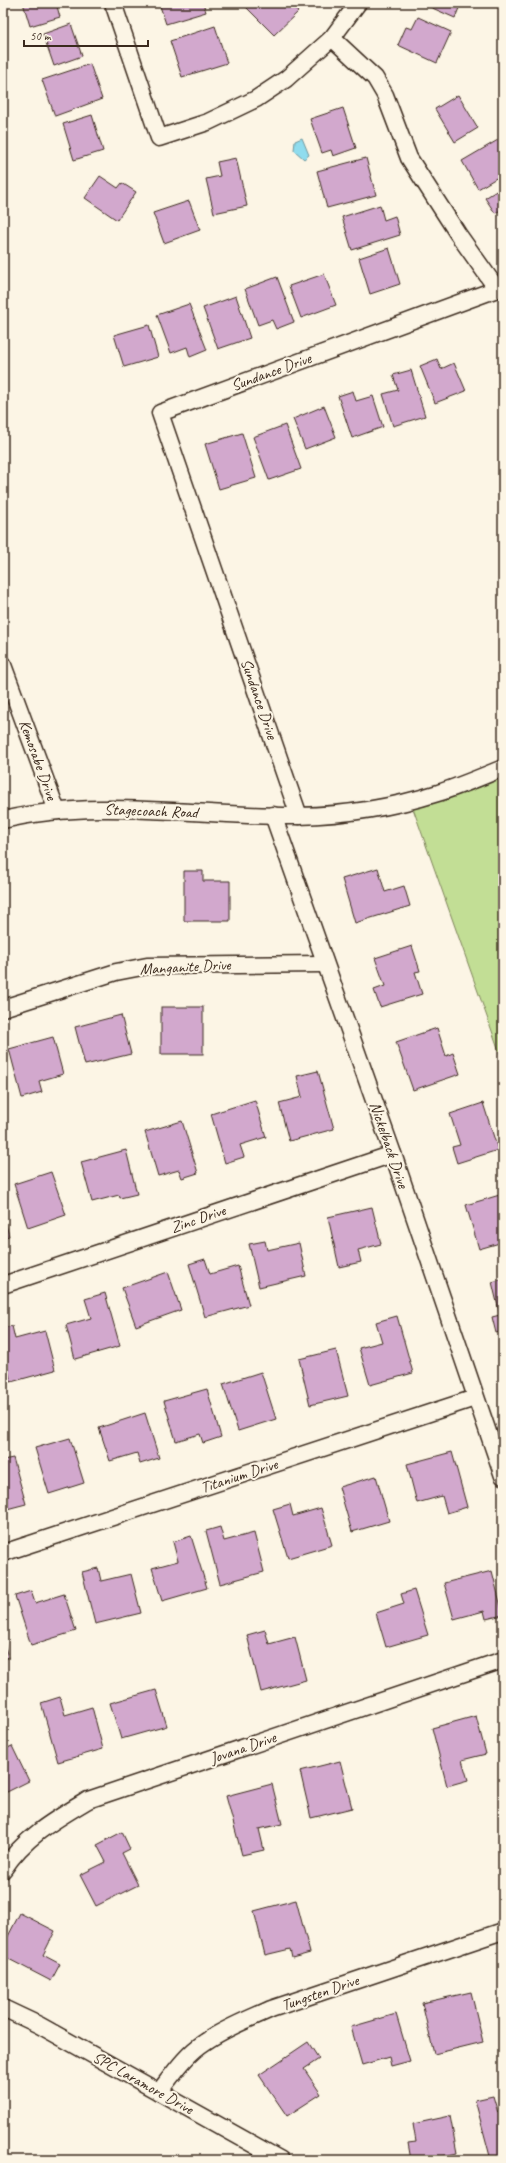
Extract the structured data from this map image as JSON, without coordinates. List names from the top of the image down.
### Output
{
  "streets": {
    "street": [
      "Sundance Drive",
      "Kemosabe Drive",
      "Stagecoach Road",
      "Manganite Drive",
      "Nickelback Drive",
      "Zinc Drive",
      "Titanium Drive",
      "Jovana Drive",
      "Tungsten Drive",
      "SPC Laramore Drive"
    ]
  },
  "crossings": [
    ["Sundance Drive", "Stagecoach Road"],
    ["Kemosabe Drive", "Stagecoach Road"],
    ["Stagecoach Road", "Nickelback Drive"],
    ["Manganite Drive", "Nickelback Drive"],
    ["Nickelback Drive", "Zinc Drive"],
    ["Nickelback Drive", "Titanium Drive"],
    ["Tungsten Drive", "SPC Laramore Drive"]
  ],
  "scale_bar": "50 m"
}
